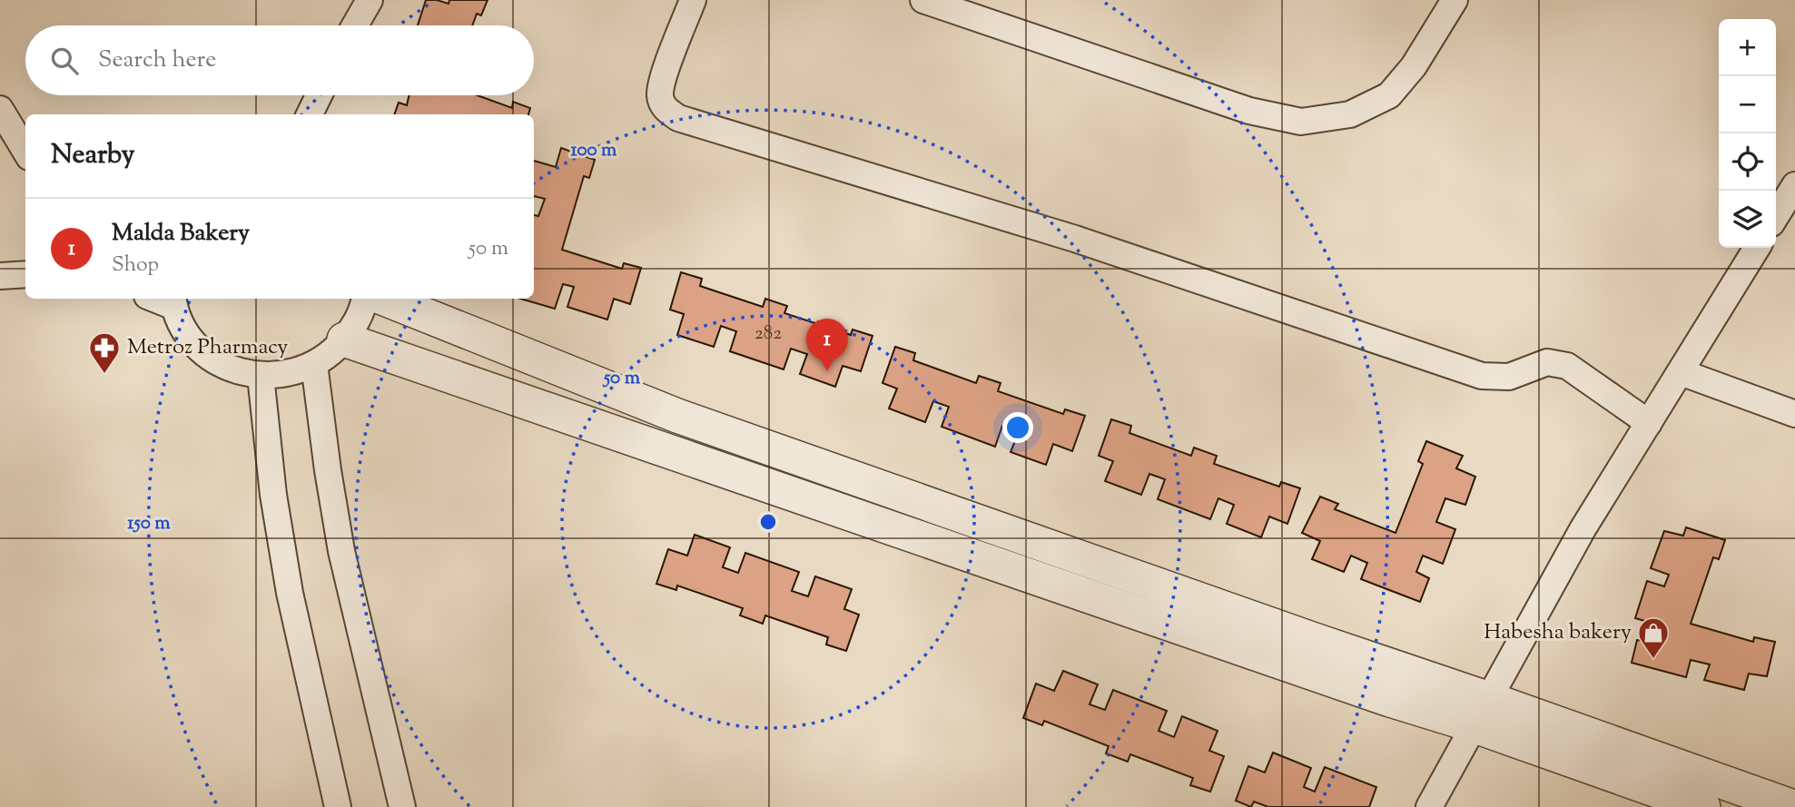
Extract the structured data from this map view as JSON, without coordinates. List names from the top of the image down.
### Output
{
  "places": {
    "pharmacy": ["Metroz Pharmacy"],
    "shop": ["Habesha bakery"]
  },
  "house_numbers": ["282"],
  "page": {
    "map_buttons": ["+", "−"],
    "search": "Search here",
    "heading": "Nearby",
    "list": [
      {
        "mark": "1",
        "name": "Malda Bakery",
        "note": "Shop",
        "value": "50 m"
      }
    ],
    "pins": "1"
  },
  "rings": ["100 m", "50 m", "150 m"]
}
